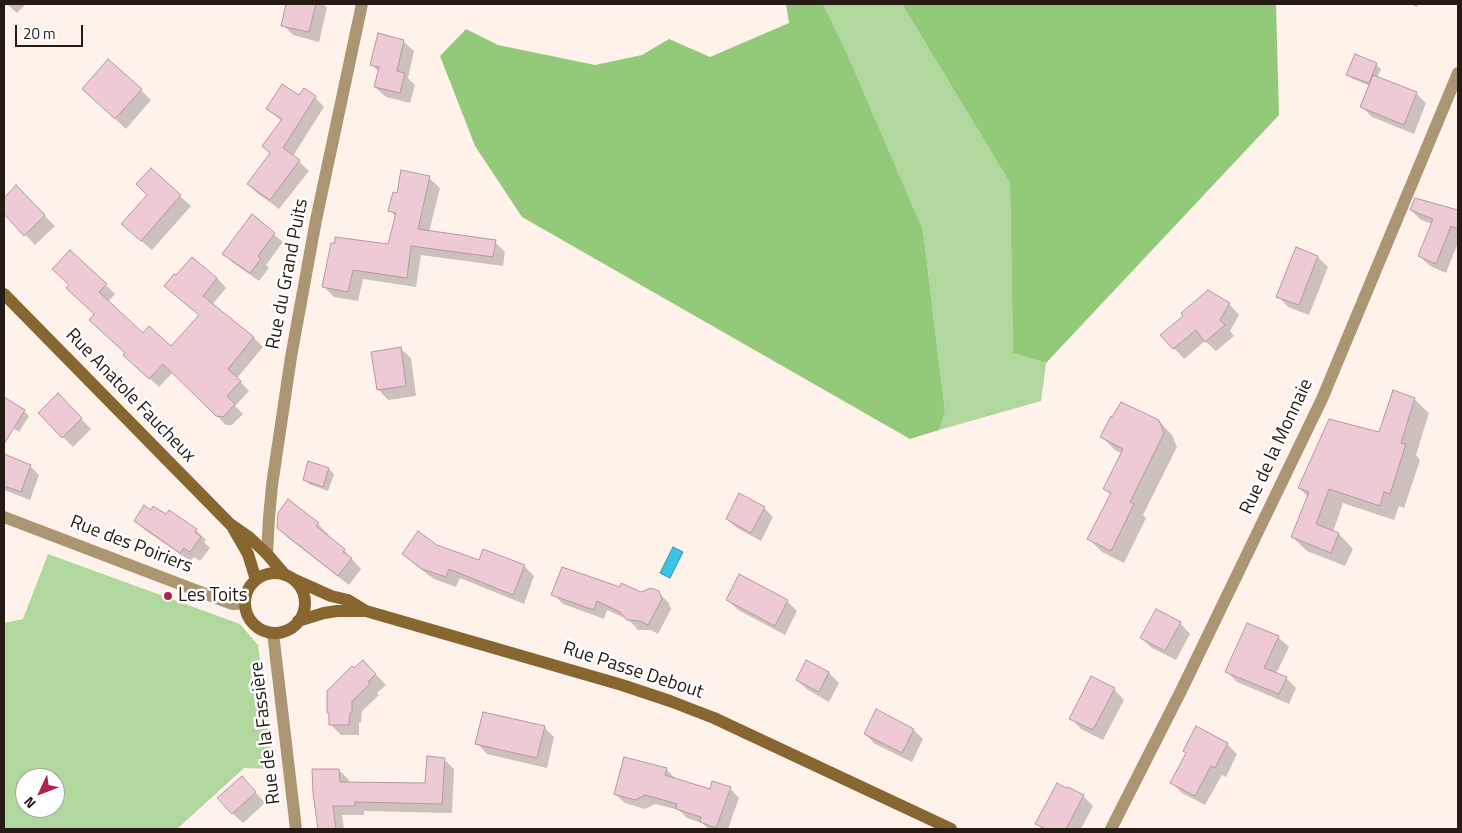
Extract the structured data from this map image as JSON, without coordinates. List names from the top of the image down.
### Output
{
  "streets": {
    "main road": ["Rue Anatole Faucheux", "Rue Passe Debout"],
    "street": [
      "Rue du Grand Puits",
      "Rue de la Monnaie",
      "Rue des Poiriers",
      "Rue de la Fassière"
    ]
  },
  "crossings": [
    ["Rue du Grand Puits", "Rue Anatole Faucheux"],
    ["Rue Anatole Faucheux", "Rue des Poiriers"],
    ["Rue Anatole Faucheux", "Rue Passe Debout"],
    ["Rue Anatole Faucheux", "Rue de la Fassière"],
    ["Rue des Poiriers", "Rue Passe Debout"],
    ["Rue des Poiriers", "Rue de la Fassière"],
    ["Rue Passe Debout", "Rue de la Fassière"]
  ],
  "places": ["Les Toits"],
  "scale_bar": "20 m",
  "north": "bottom left"
}
